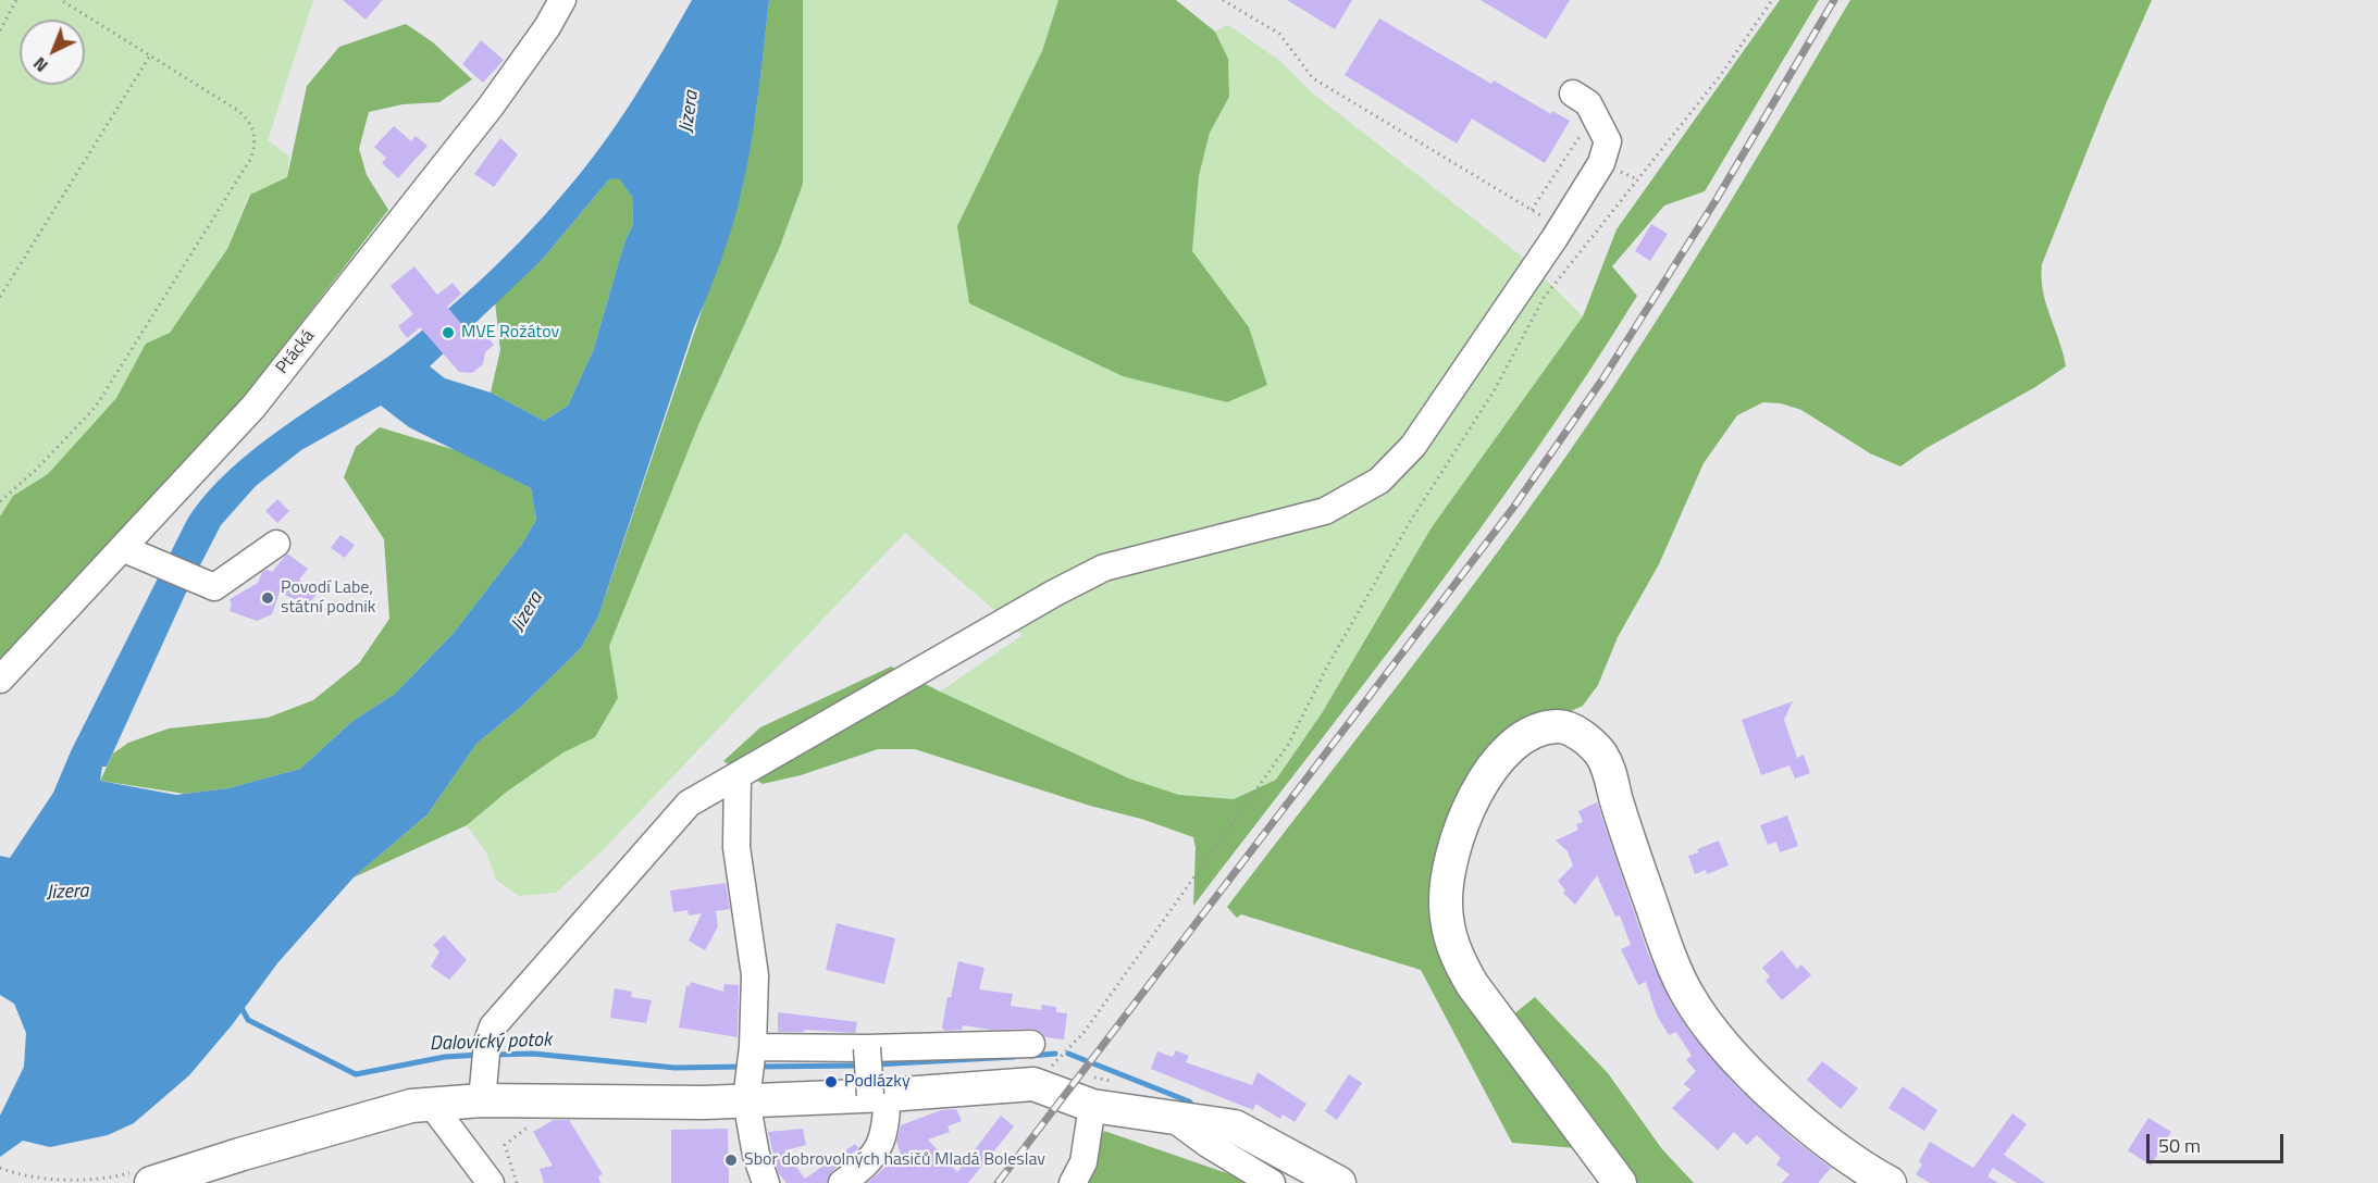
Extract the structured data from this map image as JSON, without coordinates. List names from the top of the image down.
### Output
{
  "streets": {
    "street": ["Ptácká"]
  },
  "water": ["Jizera", "Dalovický potok"],
  "places": [
    "MVE Rožátov",
    "Povodí Labe, státní podnik",
    "Podlázky",
    "Sbor dobrovolných hasičů Mladá Boleslav"
  ],
  "scale_bar": "50 m",
  "north": "bottom left"
}
